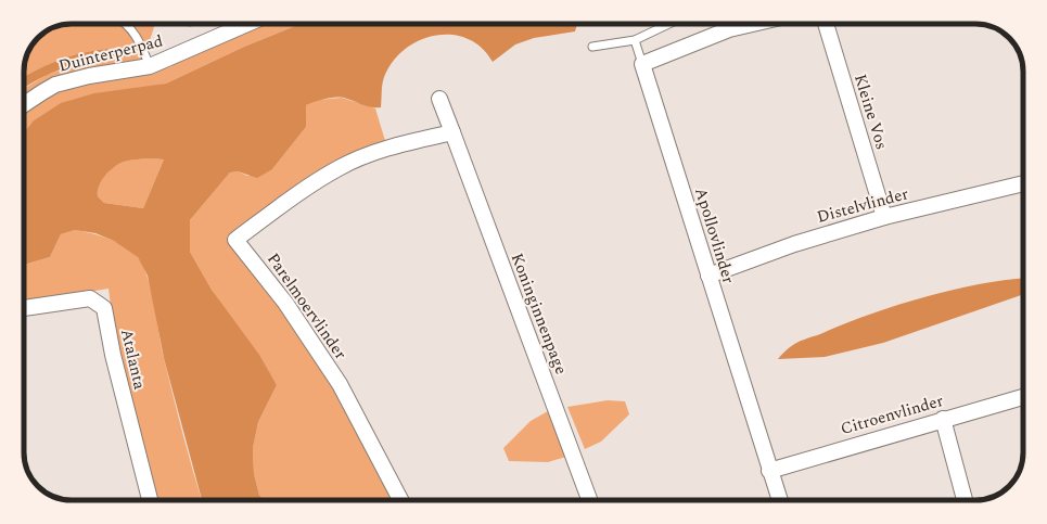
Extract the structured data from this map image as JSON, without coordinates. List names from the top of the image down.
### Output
{
  "streets": {
    "street": [
      "Duinterperpad",
      "Kleine Vos",
      "Distelvlinder",
      "Apollovlinder",
      "Parelmoervlinder",
      "Koninginnenpage",
      "Atalanta",
      "Citroenvlinder"
    ]
  },
  "crossings": [
    ["Kleine Vos", "Distelvlinder"],
    ["Distelvlinder", "Apollovlinder"],
    ["Apollovlinder", "Citroenvlinder"],
    ["Parelmoervlinder", "Koninginnenpage"]
  ]
}
